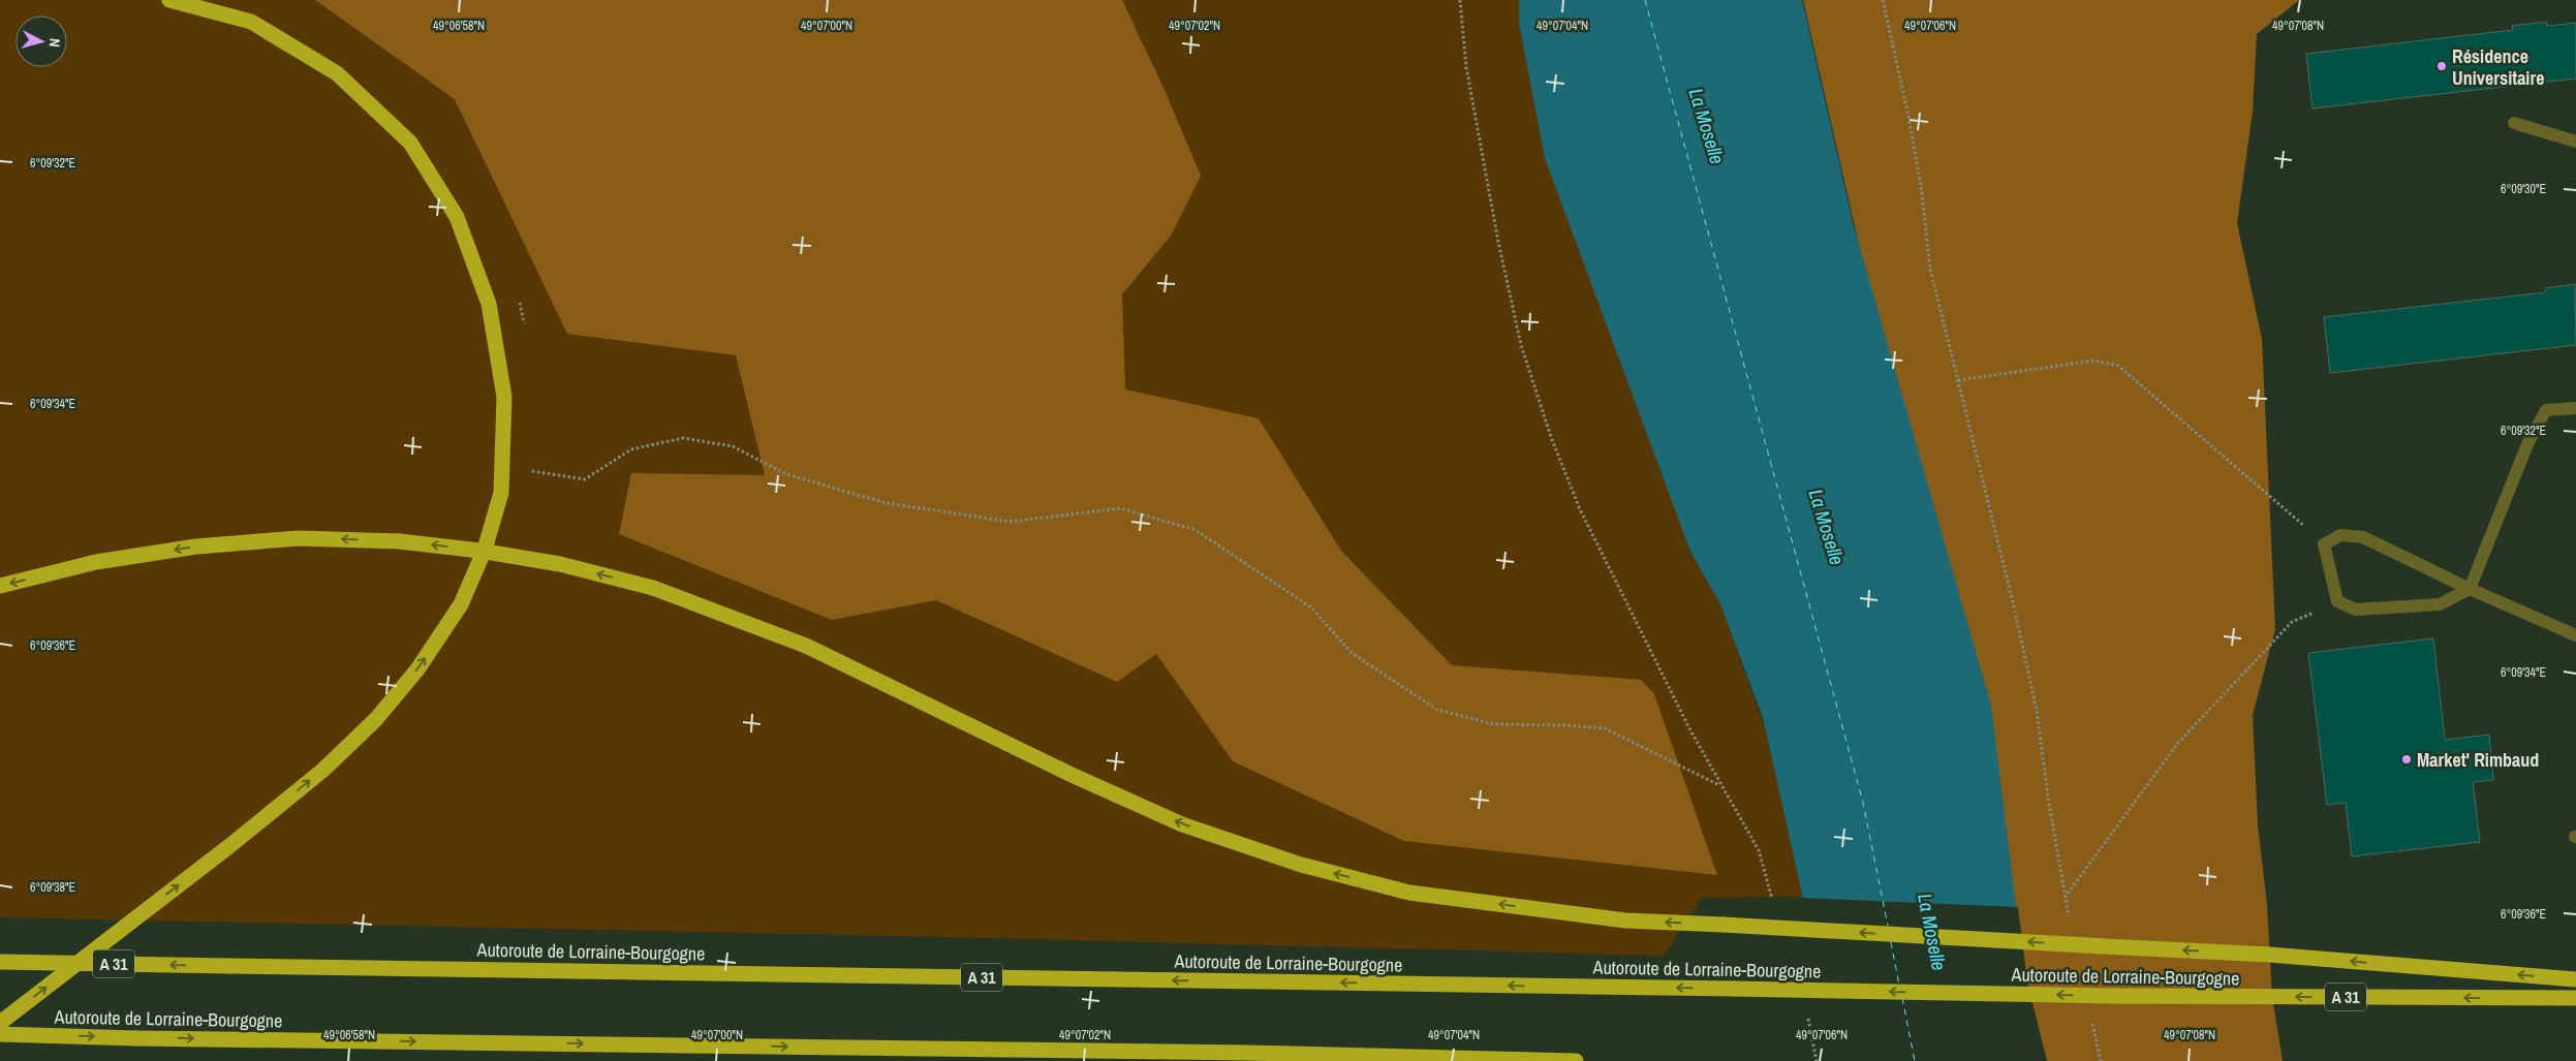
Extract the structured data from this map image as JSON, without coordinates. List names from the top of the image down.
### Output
{
  "streets": {
    "highway": ["Autoroute de Lorraine-Bourgogne", "A 31"]
  },
  "water": ["La Moselle"],
  "places": ["Résidence Universitaire", "Market' Rimbaud"],
  "north": "right",
  "coordinates": [
    "49°06'58\"N",
    "49°07'00\"N",
    "49°07'02\"N",
    "49°07'04\"N",
    "49°07'06\"N",
    "49°07'08\"N",
    "6°09'32\"E",
    "6°09'30\"E",
    "6°09'34\"E",
    "6°09'36\"E",
    "6°09'38\"E"
  ]
}
